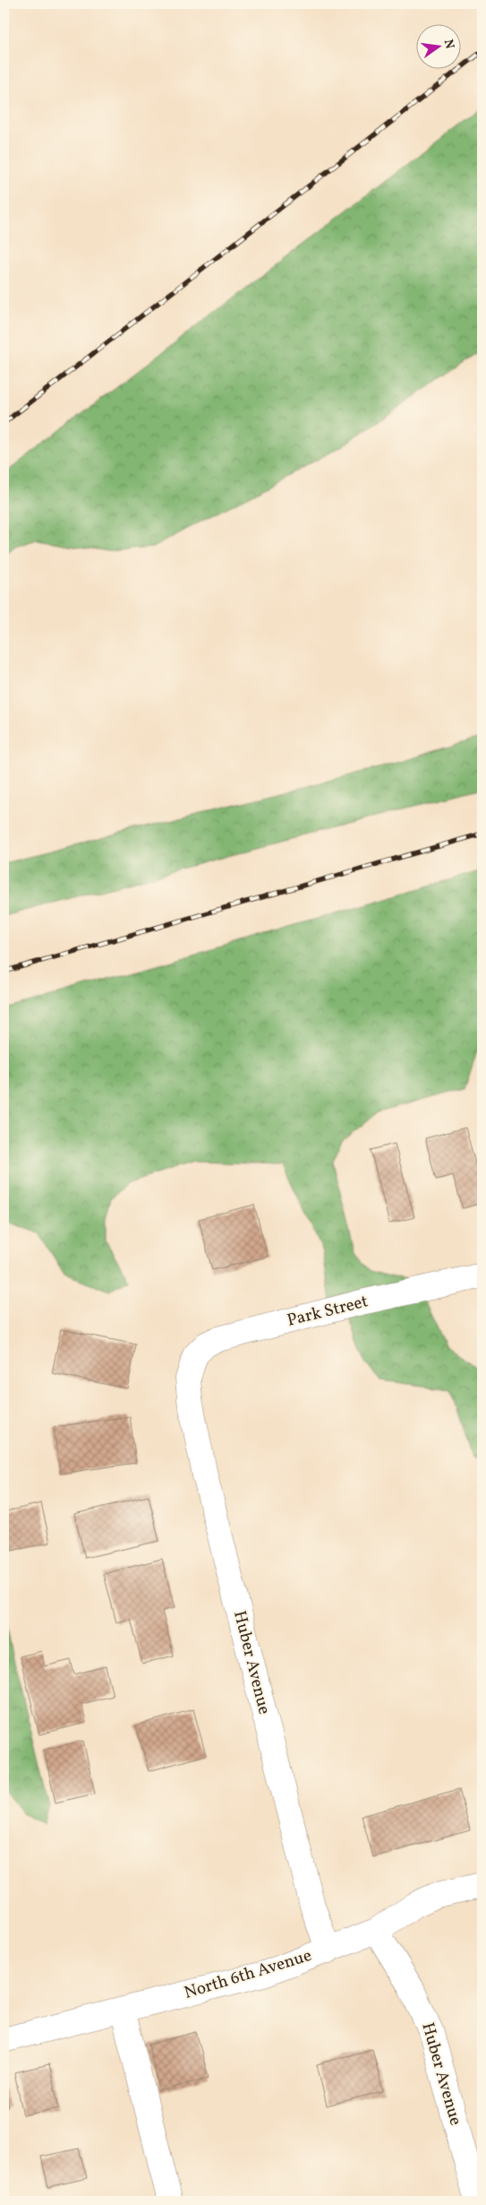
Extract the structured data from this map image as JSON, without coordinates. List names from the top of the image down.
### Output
{
  "streets": {
    "street": ["Park Street", "Huber Avenue", "North 6th Avenue"]
  },
  "crossings": [
    ["Park Street", "Huber Avenue"],
    ["Huber Avenue", "North 6th Avenue"]
  ],
  "north": "right"
}
